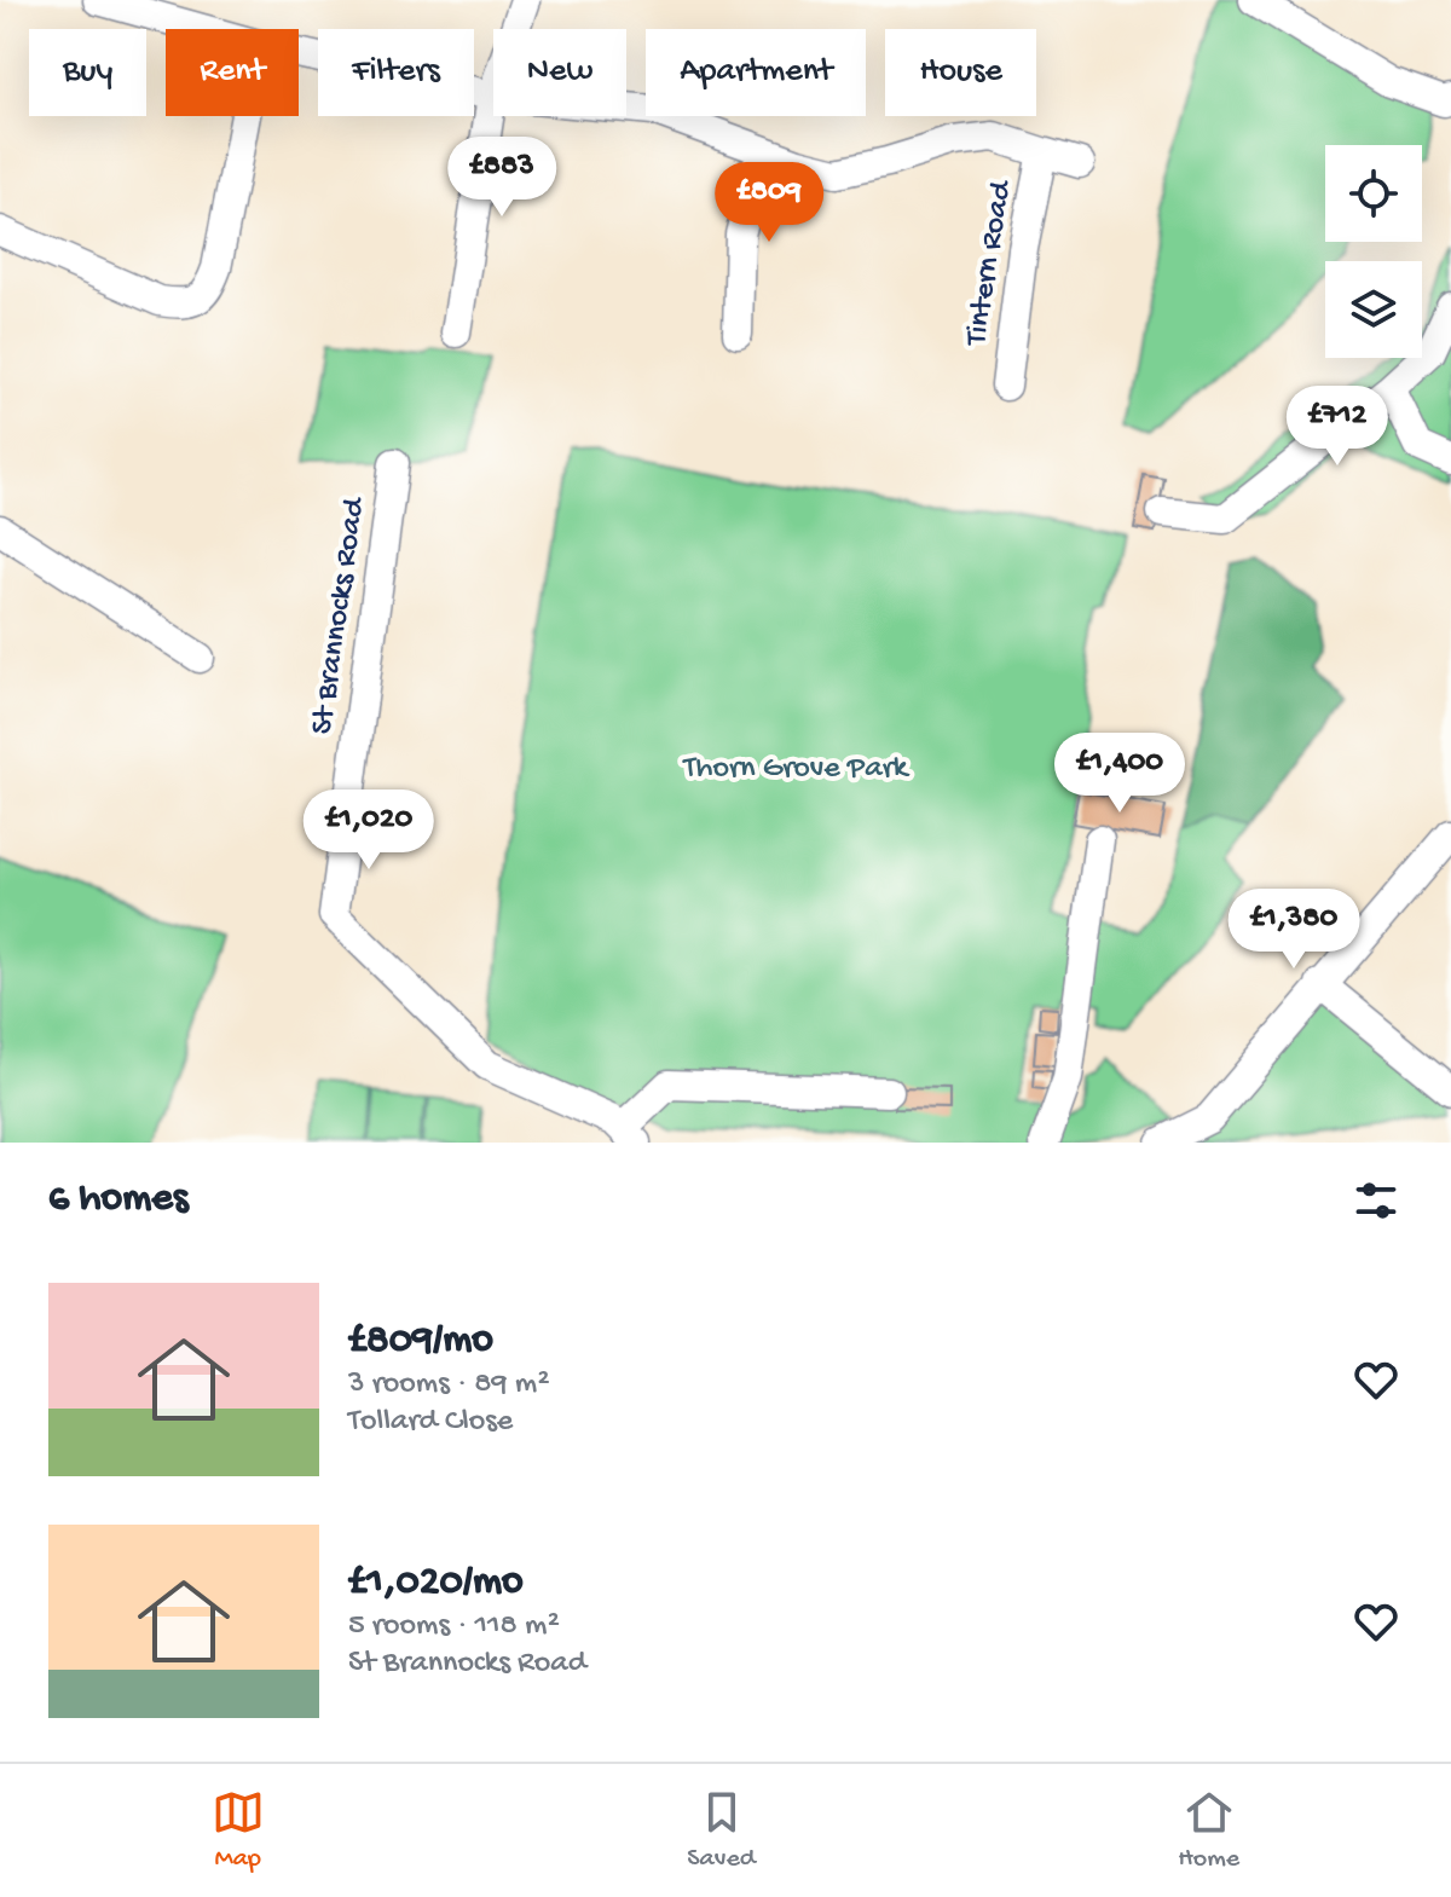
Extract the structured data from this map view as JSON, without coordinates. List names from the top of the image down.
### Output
{
  "streets": {
    "street": ["Tintern Road", "St Brannocks Road"]
  },
  "parks": ["Thorn Grove Park"],
  "page": {
    "chip": [
      "Buy",
      "Rent",
      "Filters",
      "New",
      "Apartment",
      "House"
    ],
    "price": [
      "£883",
      "£809",
      "£712",
      "£1,400",
      "£1,020",
      "£1,380"
    ],
    "heading": "6 homes",
    "list": [
      {
        "name": "£809/mo",
        "note": "3 rooms · 89 m² · Tollard Close"
      },
      {
        "name": "£1,020/mo",
        "note": "5 rooms · 118 m² · St Brannocks Road"
      }
    ],
    "tabs": ["Map", "Saved", "Home"]
  }
}
